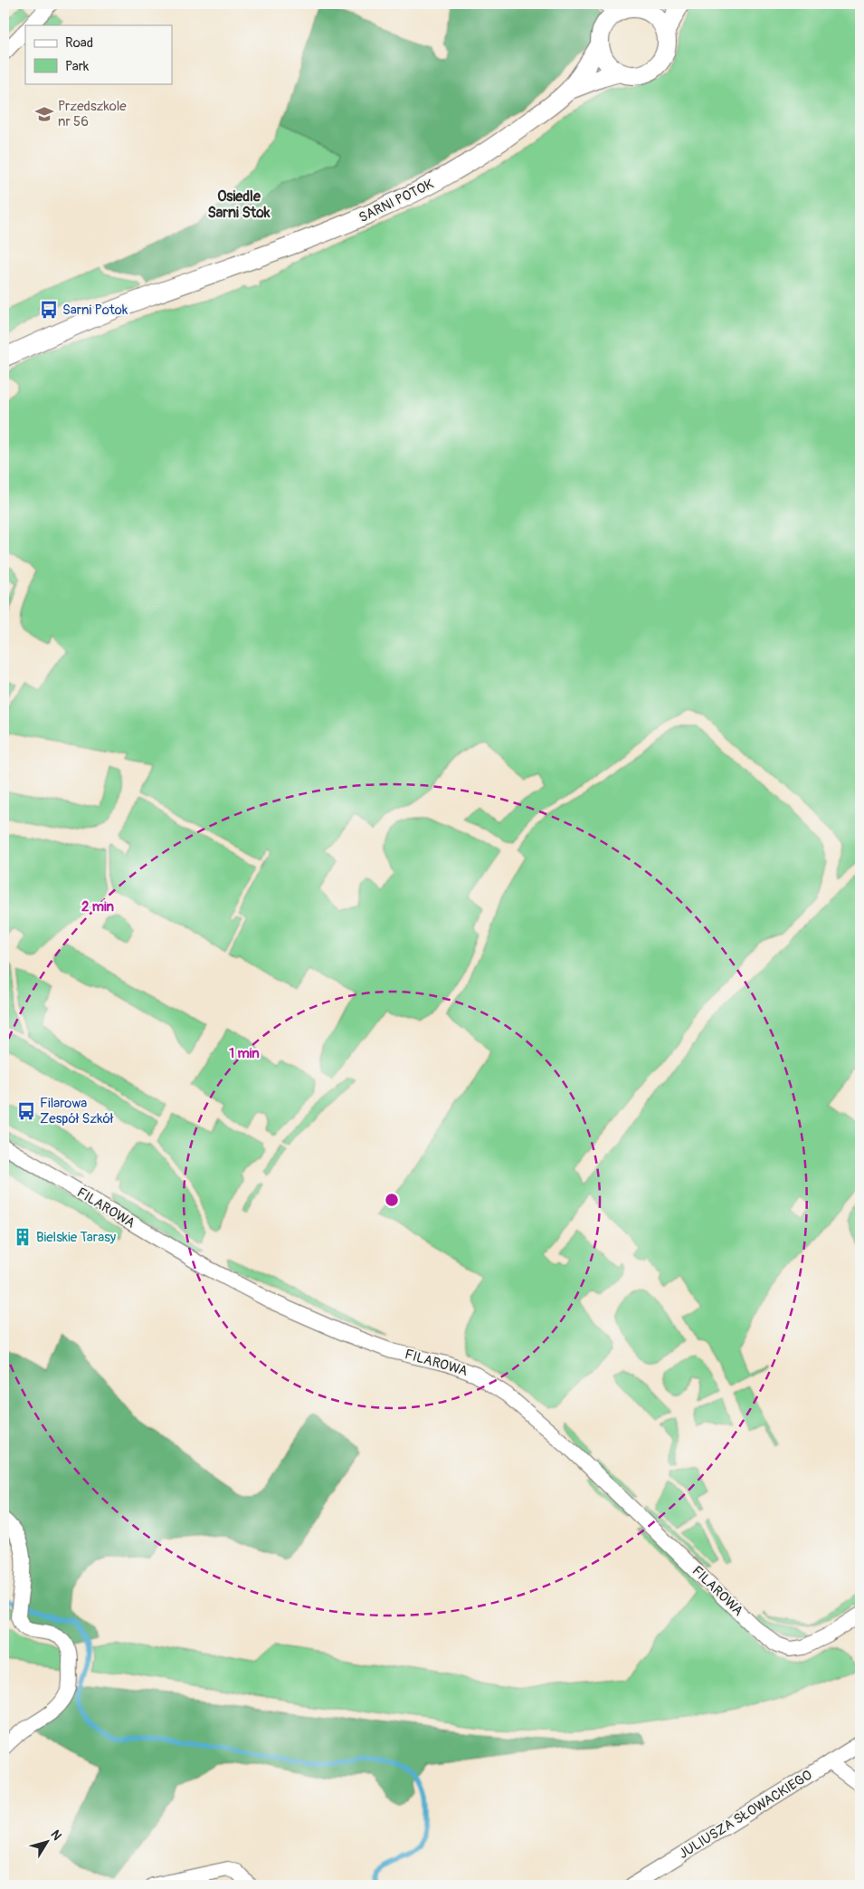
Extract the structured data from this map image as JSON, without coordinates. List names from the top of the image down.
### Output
{
  "streets": {
    "street": ["SARNI POTOK", "FILAROWA", "JULIUSZA SŁOWACKIEGO"]
  },
  "districts": ["Osiedle Sarni Stok"],
  "places": {
    "school or university": ["Przedszkole nr 56"],
    "bus stop": ["Sarni Potok", "Filarowa Zespół Szkół"],
    "building": ["Bielskie Tarasy"]
  },
  "legend": ["Road", "Park"],
  "north": "top right",
  "rings": ["2 min", "1 min"]
}
